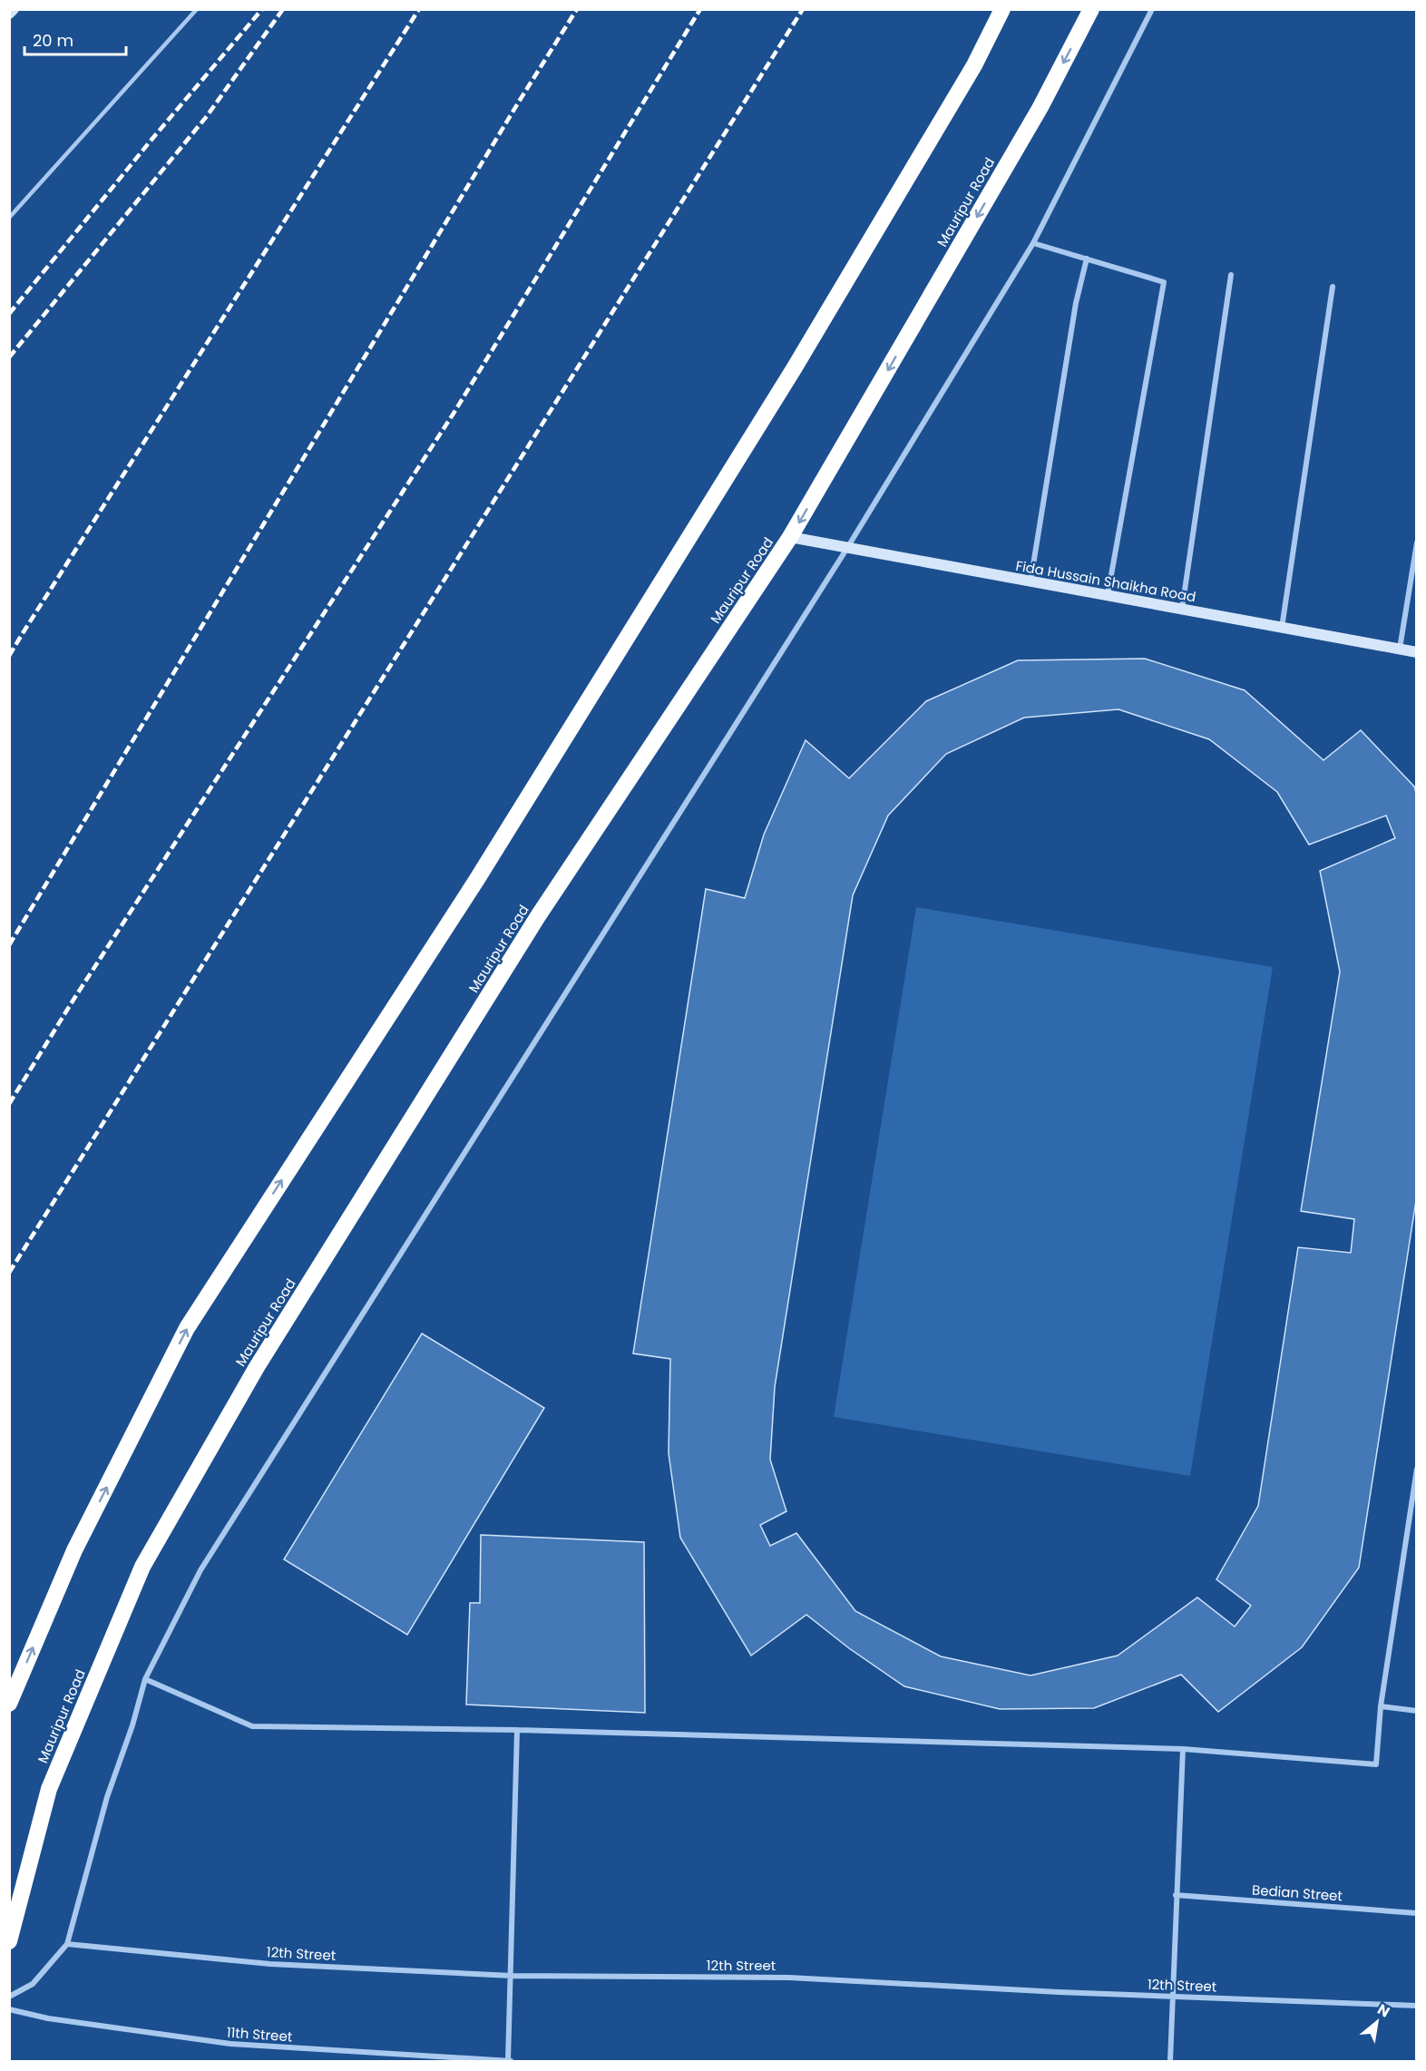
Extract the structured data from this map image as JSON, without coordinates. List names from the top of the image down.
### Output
{
  "streets": {
    "highway": ["Mauripur Road"],
    "street": [
      "Fida Hussain Shaikha Road",
      "Bedian Street",
      "12th Street",
      "11th Street"
    ]
  },
  "crossings": [
    ["Mauripur Road", "Fida Hussain Shaikha Road"]
  ],
  "scale_bar": "20 m",
  "north": "top right"
}
